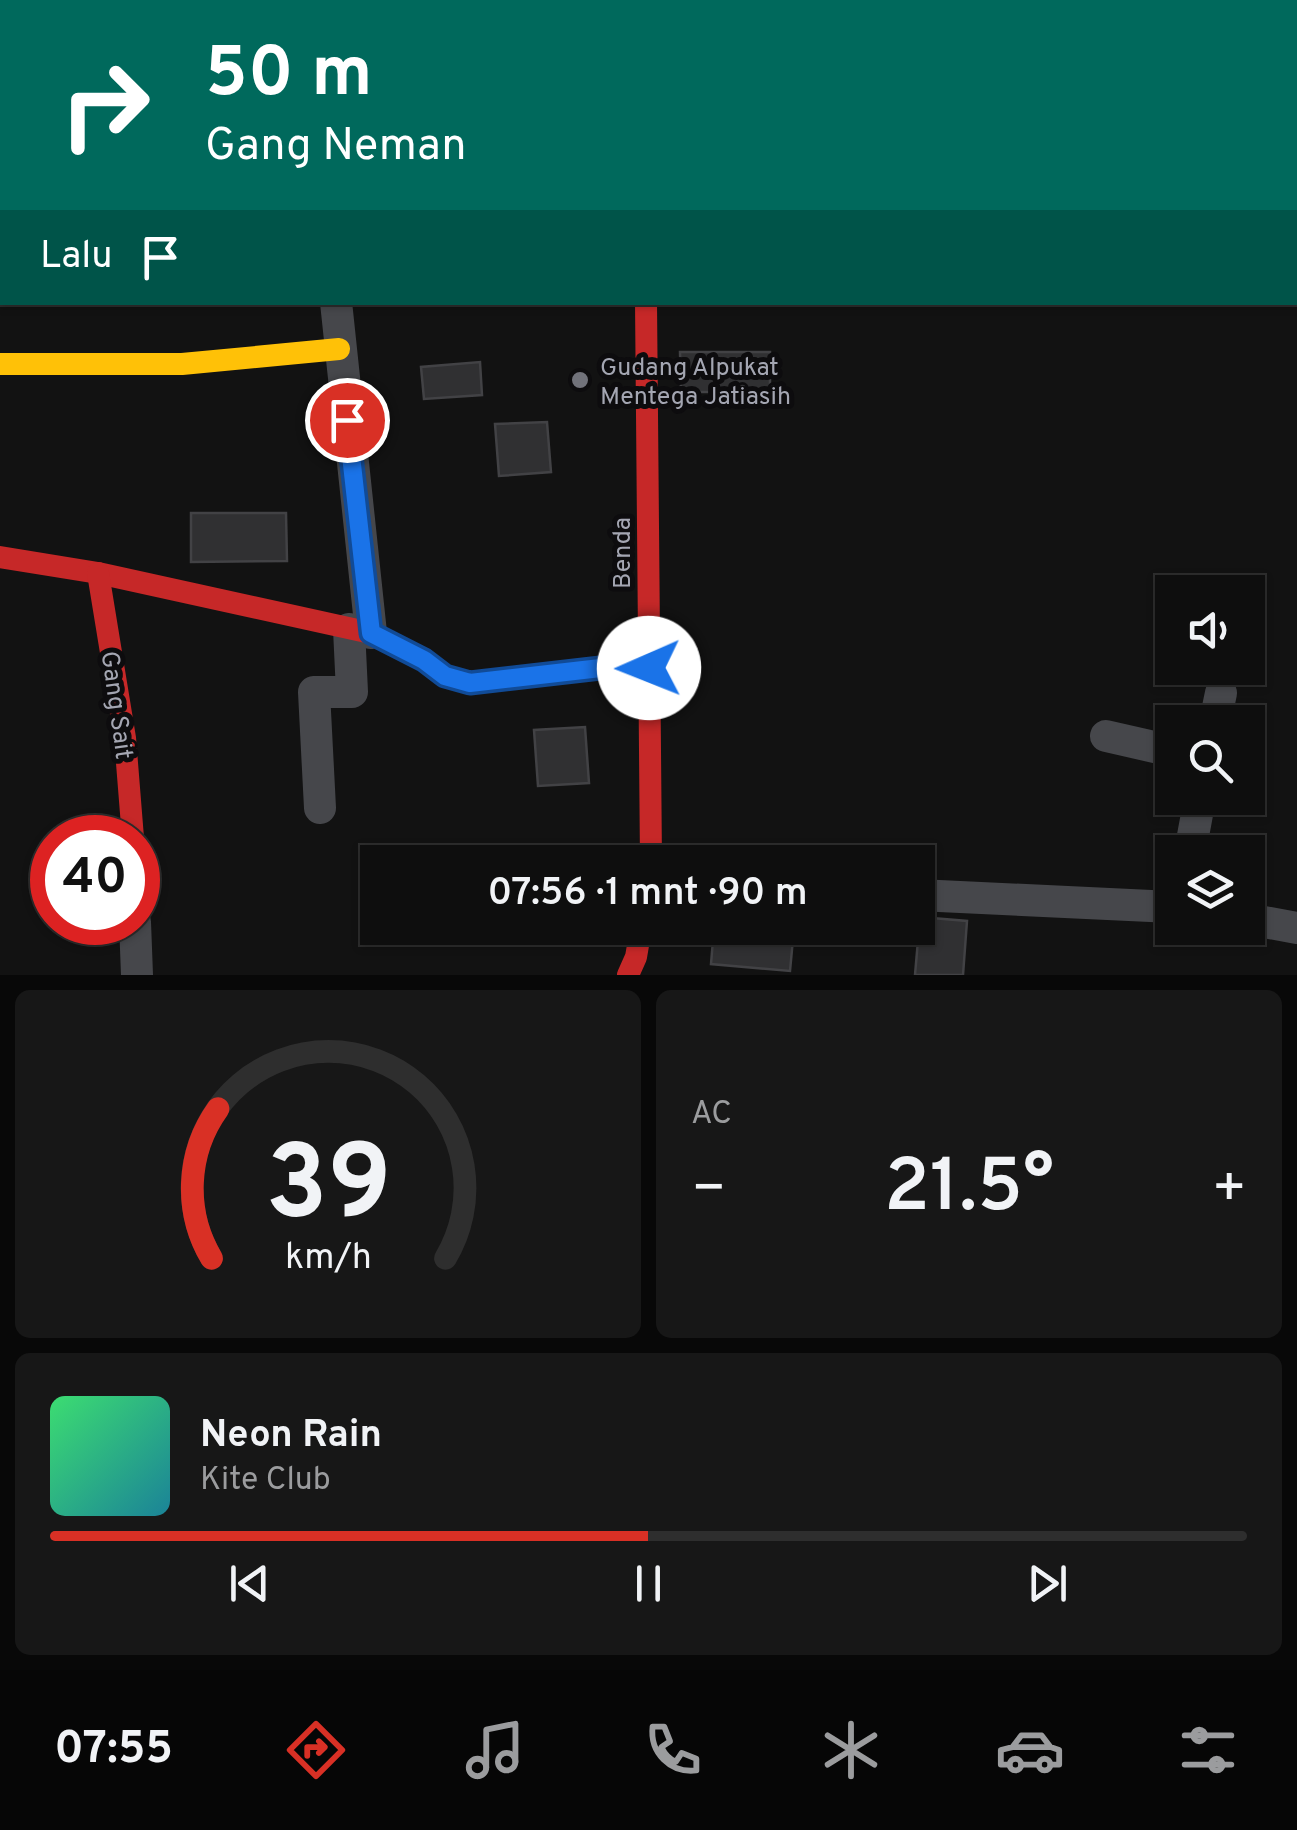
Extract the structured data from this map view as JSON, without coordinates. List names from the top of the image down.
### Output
{
  "streets": {
    "street": ["Benda", "Gang Sait"]
  },
  "places": ["Gudang Alpukat Mentega Jatiasih"],
  "page": {
    "turn": ["50 m", "Gang Neman"],
    "then": "Lalu",
    "limit": "40",
    "trip": "07:56 · 1 mnt · 90 m",
    "tile": "AC",
    "heat": ["−", "21.5°", "+"],
    "song": ["Neon Rain", "Kite Club"],
    "tabs": "07:55",
    "gauge": ["39", "km/h"]
  }
}
